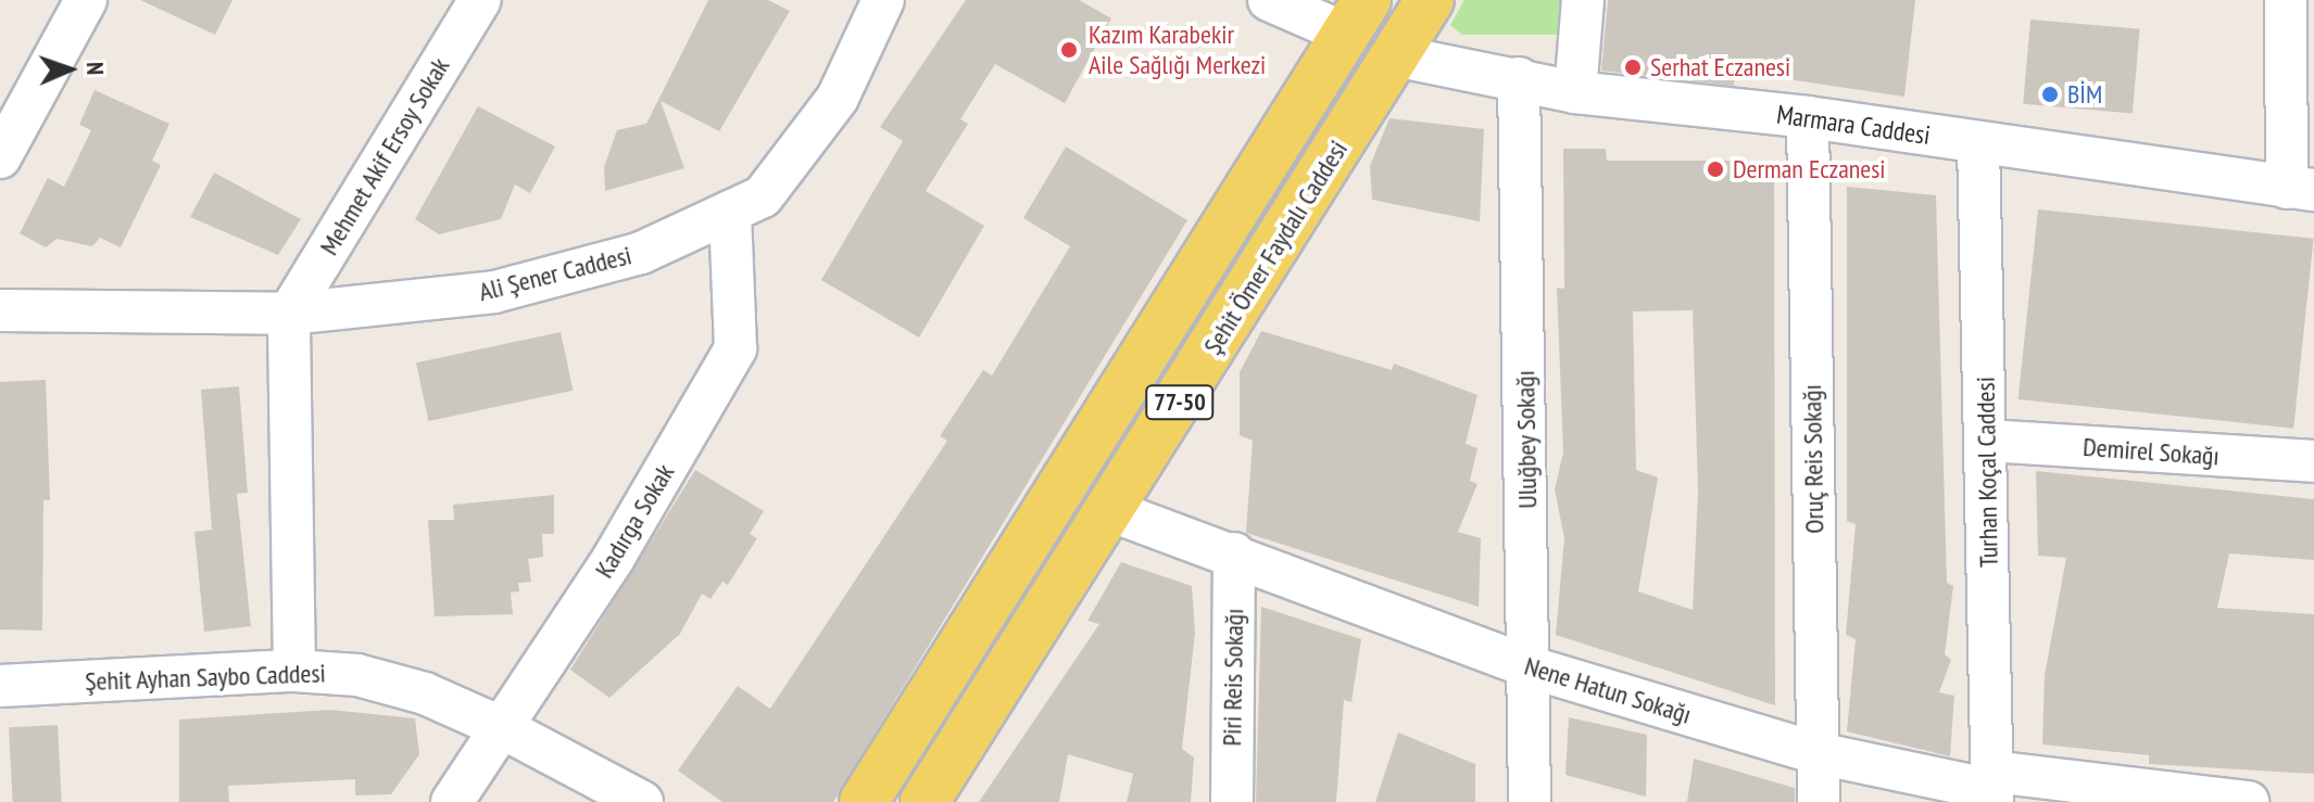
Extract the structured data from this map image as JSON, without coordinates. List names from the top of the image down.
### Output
{
  "streets": {
    "main road": ["Şehit Ömer Faydalı Caddesi", "77-50"],
    "street": [
      "Marmara Caddesi",
      "Mehmet Akif Ersoy Sokak",
      "Ali Şener Caddesi",
      "Uluğbey Sokağı",
      "Demirel Sokağı",
      "Oruç Reis Sokağı",
      "Turhan Koçal Caddesi",
      "Kadırga Sokak",
      "Şehit Ayhan Saybo Caddesi",
      "Piri Reis Sokağı",
      "Nene Hatun Sokağı"
    ]
  },
  "crossings": [
    ["Marmara Caddesi", "Şehit Ömer Faydalı Caddesi"],
    ["Marmara Caddesi", "Uluğbey Sokağı"],
    ["Marmara Caddesi", "Oruç Reis Sokağı"],
    ["Marmara Caddesi", "Turhan Koçal Caddesi"],
    ["Mehmet Akif Ersoy Sokak", "Ali Şener Caddesi"],
    ["Şehit Ömer Faydalı Caddesi", "Nene Hatun Sokağı"],
    ["Ali Şener Caddesi", "Kadırga Sokak"],
    ["Uluğbey Sokağı", "Nene Hatun Sokağı"],
    ["Demirel Sokağı", "Turhan Koçal Caddesi"],
    ["Oruç Reis Sokağı", "Nene Hatun Sokağı"],
    ["Turhan Koçal Caddesi", "Nene Hatun Sokağı"],
    ["Kadırga Sokak", "Şehit Ayhan Saybo Caddesi"],
    ["Piri Reis Sokağı", "Nene Hatun Sokağı"]
  ],
  "places": [
    "Kazım Karabekir Aile Sağlığı Merkezi",
    "Serhat Eczanesi",
    "BİM",
    "Derman Eczanesi"
  ],
  "north": "right"
}
